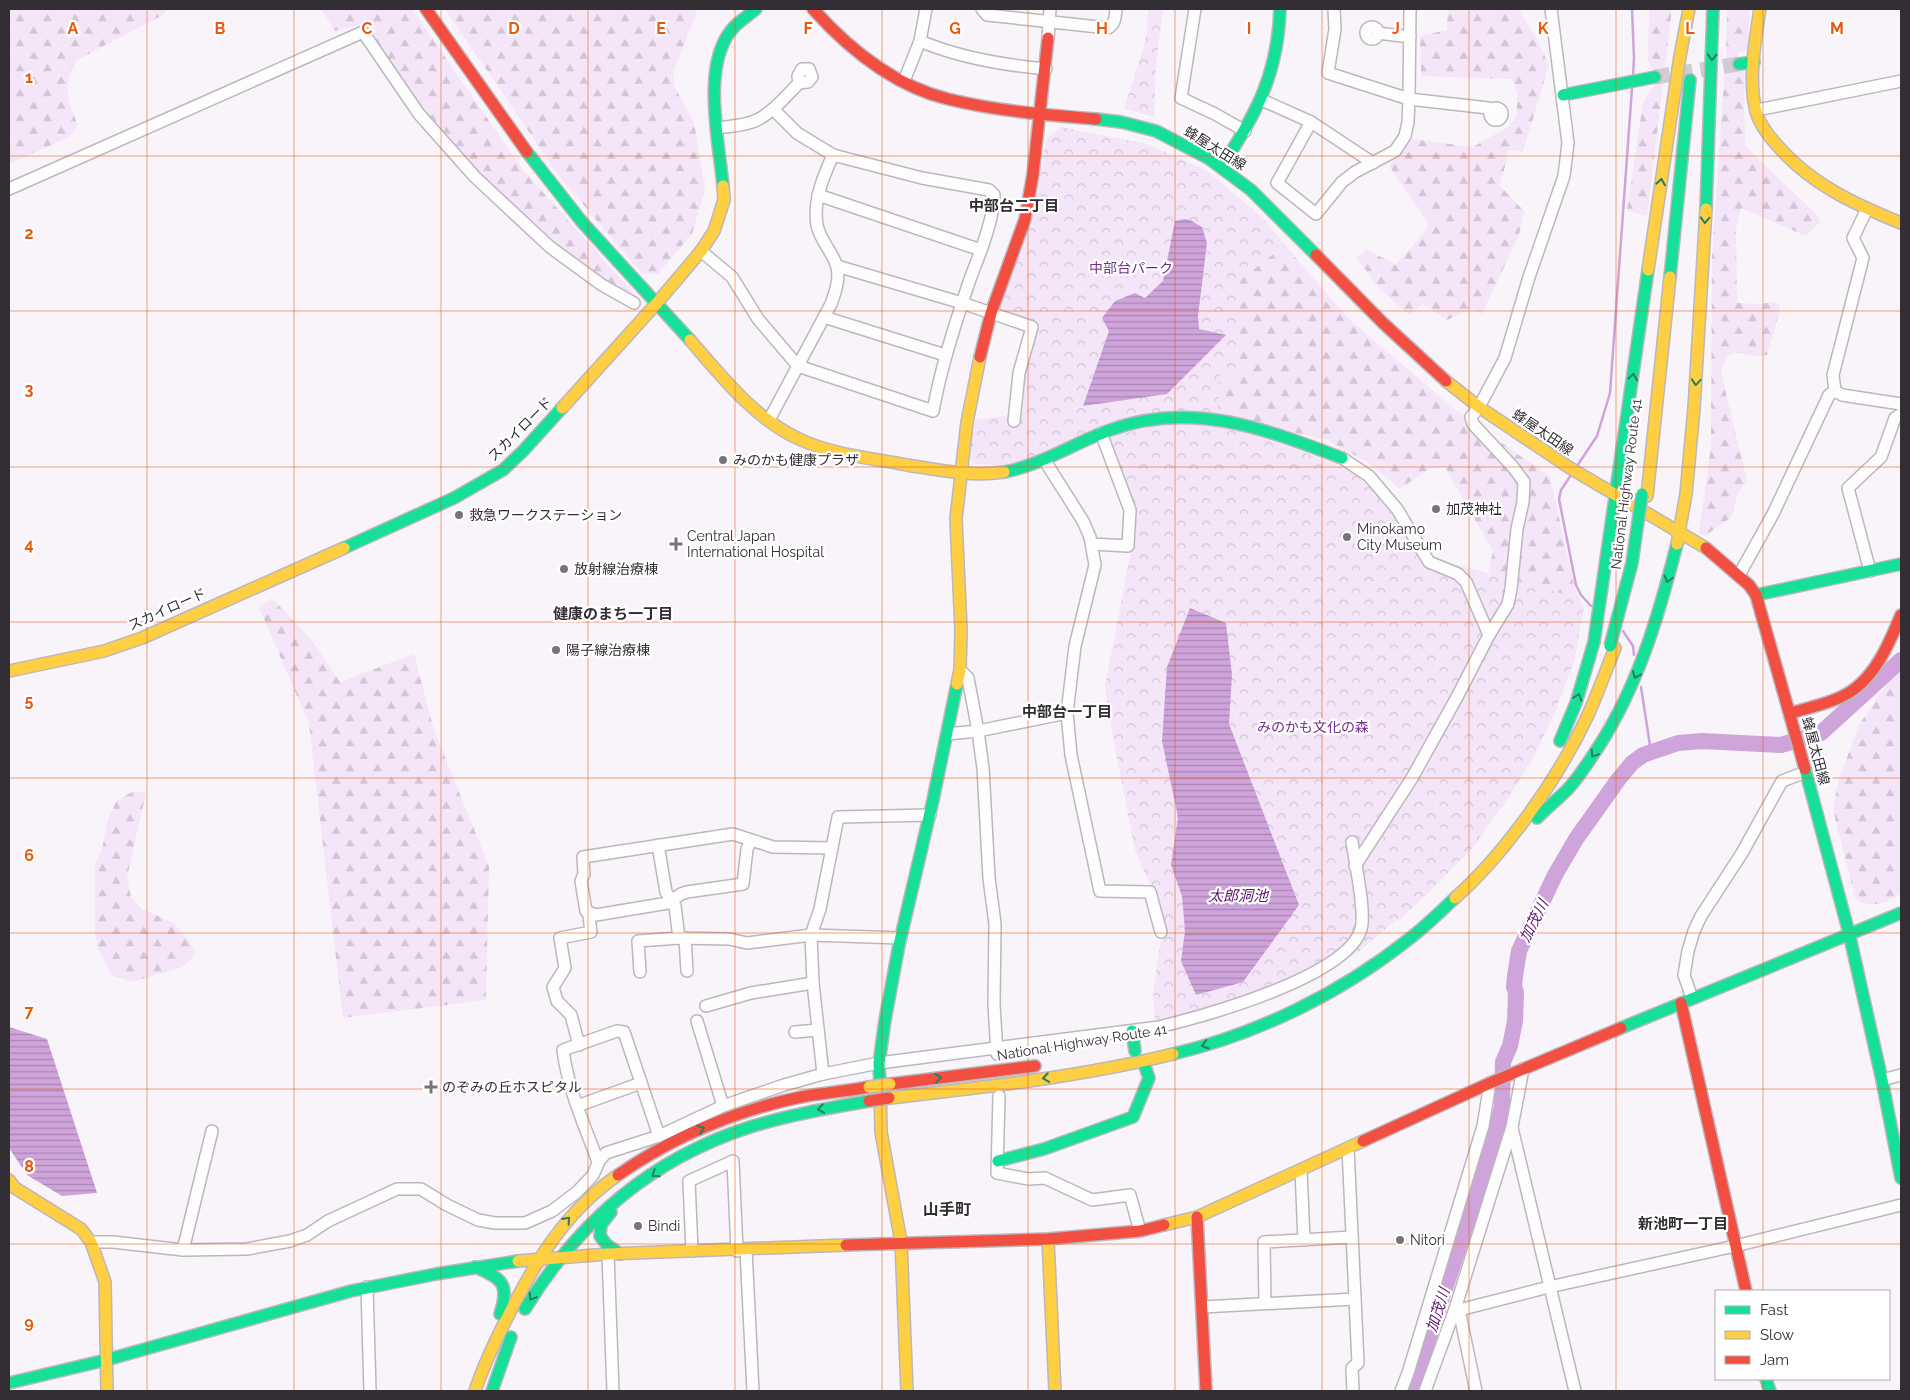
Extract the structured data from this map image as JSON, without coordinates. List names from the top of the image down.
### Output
{
  "streets": {
    "main road": ["蜂屋太田線", "スカイロード", "National Highway Route 41"]
  },
  "districts": [
    "中部台二丁目",
    "健康のまち一丁目",
    "中部台一丁目",
    "山手町",
    "新池町一丁目"
  ],
  "water": ["太郎洞池", "加茂川"],
  "parks": ["中部台パーク", "みのかも文化の森"],
  "places": {
    "other": [
      "みのかも健康プラザ",
      "加茂神社",
      "救急ワークステーション",
      "Minokamo City Museum",
      "放射線治療棟",
      "陽子線治療棟",
      "Bindi",
      "Nitori"
    ],
    "health": ["Central Japan International Hospital", "のぞみの丘ホスピタル"]
  },
  "legend": ["Fast", "Slow", "Jam"],
  "grid": {
    "columns": [
      "A",
      "B",
      "C",
      "D",
      "E",
      "F",
      "G",
      "H",
      "I",
      "J",
      "K",
      "L",
      "M"
    ],
    "rows": [
      "1",
      "2",
      "3",
      "4",
      "5",
      "6",
      "7",
      "8",
      "9"
    ]
  }
}
